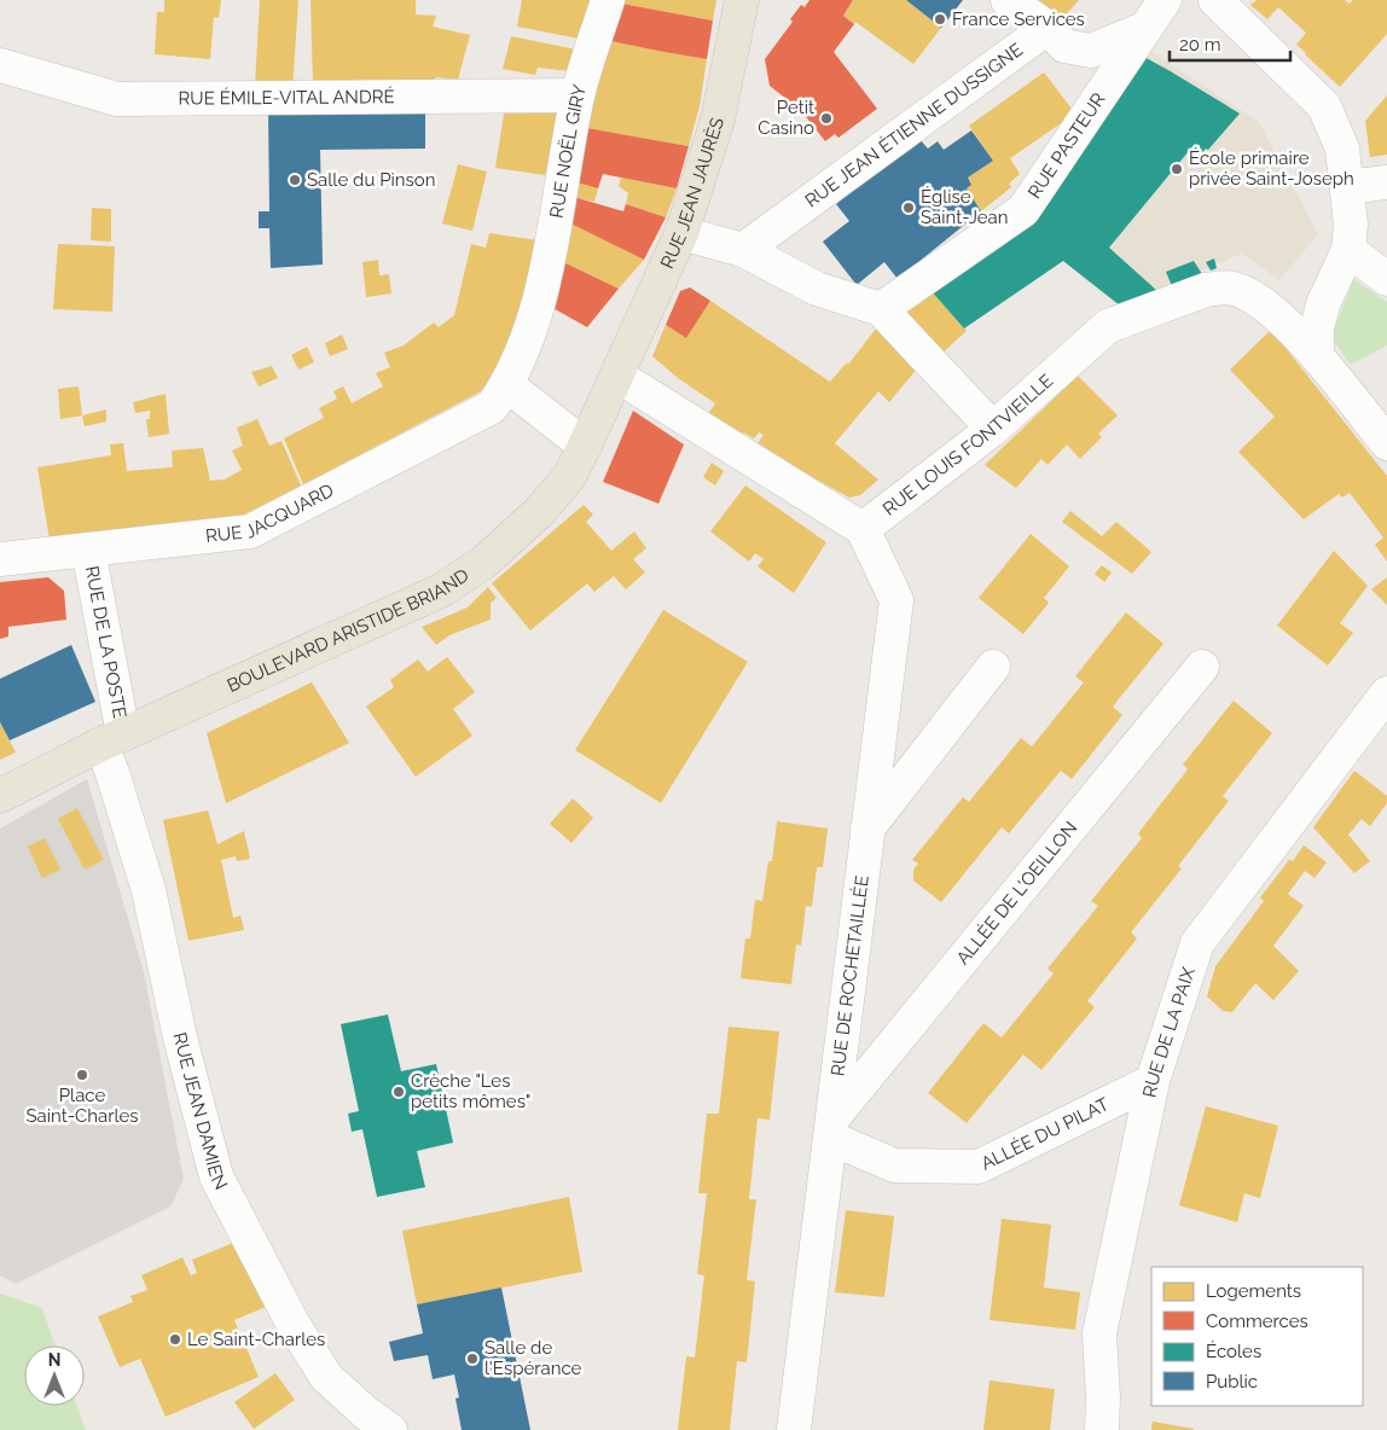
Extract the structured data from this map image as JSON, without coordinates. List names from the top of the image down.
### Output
{
  "streets": {
    "main road": ["RUE JEAN JAURÈS", "BOULEVARD ARISTIDE BRIAND"],
    "street": [
      "RUE ÉMILE-VITAL ANDRÉ",
      "RUE JEAN ÉTIENNE DUSSIGNE",
      "RUE PASTEUR",
      "RUE NOËL GIRY",
      "RUE LOUIS FONTVIEILLE",
      "RUE JACQUARD",
      "RUE DE LA POSTE",
      "ALLÉE DE L'OEILLON",
      "RUE DE ROCHETAILLÉE",
      "RUE DE LA PAIX",
      "RUE JEAN DAMIEN",
      "ALLÉE DU PILAT"
    ]
  },
  "crossings": [
    ["RUE ÉMILE-VITAL ANDRÉ", "RUE NOËL GIRY"],
    ["RUE NOËL GIRY", "RUE JACQUARD"],
    ["RUE JEAN JAURÈS", "BOULEVARD ARISTIDE BRIAND"],
    ["RUE LOUIS FONTVIEILLE", "RUE DE ROCHETAILLÉE"],
    ["RUE JACQUARD", "RUE DE LA POSTE"],
    ["BOULEVARD ARISTIDE BRIAND", "RUE DE LA POSTE"],
    ["BOULEVARD ARISTIDE BRIAND", "RUE JEAN DAMIEN"],
    ["RUE DE LA POSTE", "RUE JEAN DAMIEN"],
    ["ALLÉE DE L'OEILLON", "RUE DE ROCHETAILLÉE"],
    ["ALLÉE DE L'OEILLON", "ALLÉE DU PILAT"],
    ["RUE DE ROCHETAILLÉE", "ALLÉE DU PILAT"],
    ["RUE DE LA PAIX", "ALLÉE DU PILAT"]
  ],
  "places": [
    "France Services",
    "Petit Casino",
    "École primaire privée Saint-Joseph",
    "Salle du Pinson",
    "Église Saint-Jean",
    "Place Saint-Charles",
    "Crèche \"Les petits mômes\"",
    "Le Saint-Charles",
    "Salle de l'Espérance"
  ],
  "legend": [
    "Logements",
    "Commerces",
    "Écoles",
    "Public"
  ],
  "scale_bar": "20 m",
  "north": "top"
}
